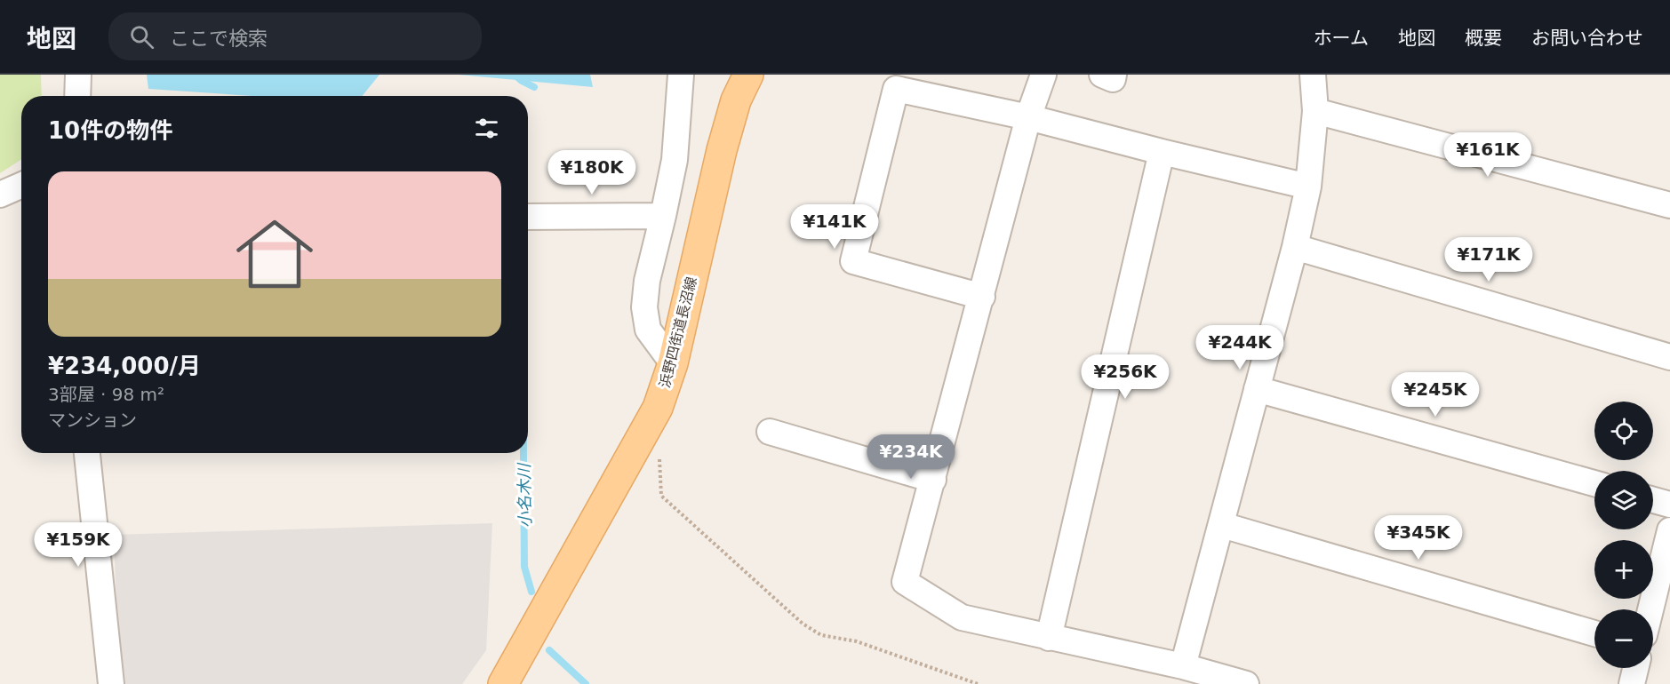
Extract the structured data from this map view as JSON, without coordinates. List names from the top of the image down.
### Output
{
  "streets": {
    "main road": ["浜野四街道長沼線"]
  },
  "water": ["小名木川"],
  "page": {
    "header": "地図",
    "search": "ここで検索",
    "nav": [
      "ホーム",
      "地図",
      "概要",
      "お問い合わせ"
    ],
    "heading": "10件の物件",
    "price": [
      "¥161K",
      "¥180K",
      "¥141K",
      "¥171K",
      "¥244K",
      "¥256K",
      "¥245K",
      "¥234K",
      "¥345K",
      "¥159K"
    ],
    "list": [
      {
        "name": "¥234,000/月",
        "note": "3部屋 · 98 m² · マンション"
      }
    ],
    "map_buttons": ["+", "−"]
  }
}
